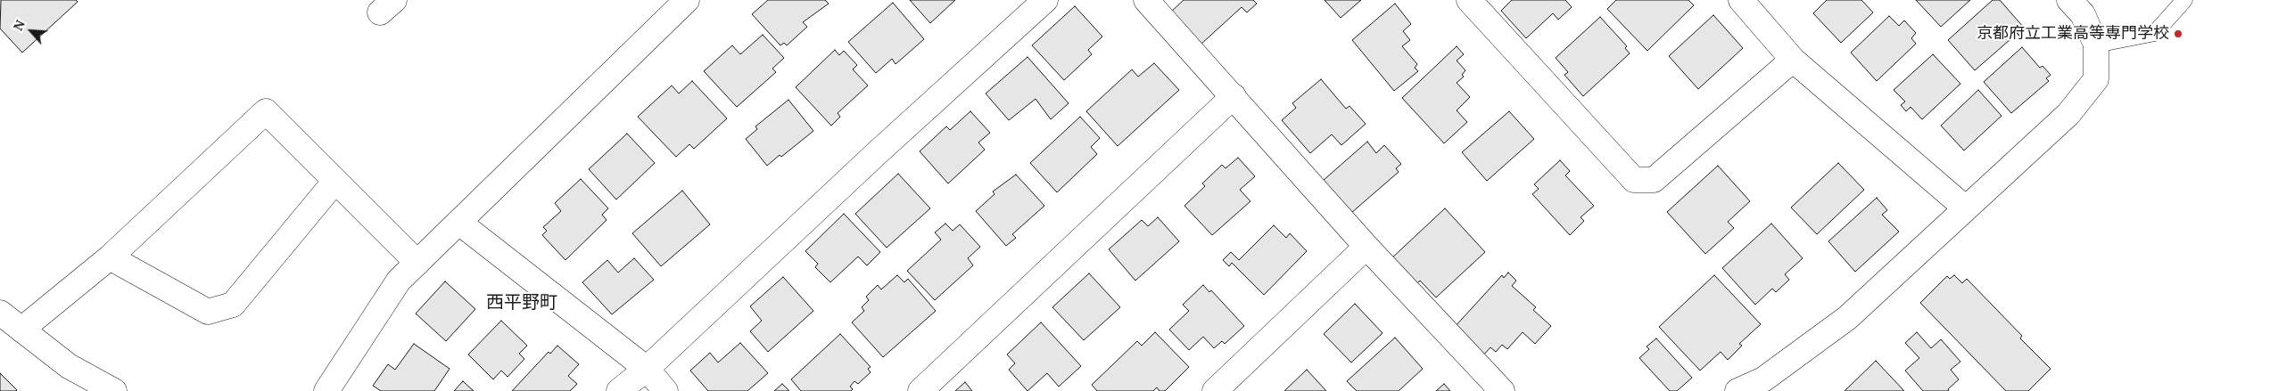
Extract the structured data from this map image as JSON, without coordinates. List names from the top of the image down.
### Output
{
  "districts": ["西平野町"],
  "places": ["京都府立工業高等専門学校"],
  "north": "top left"
}
